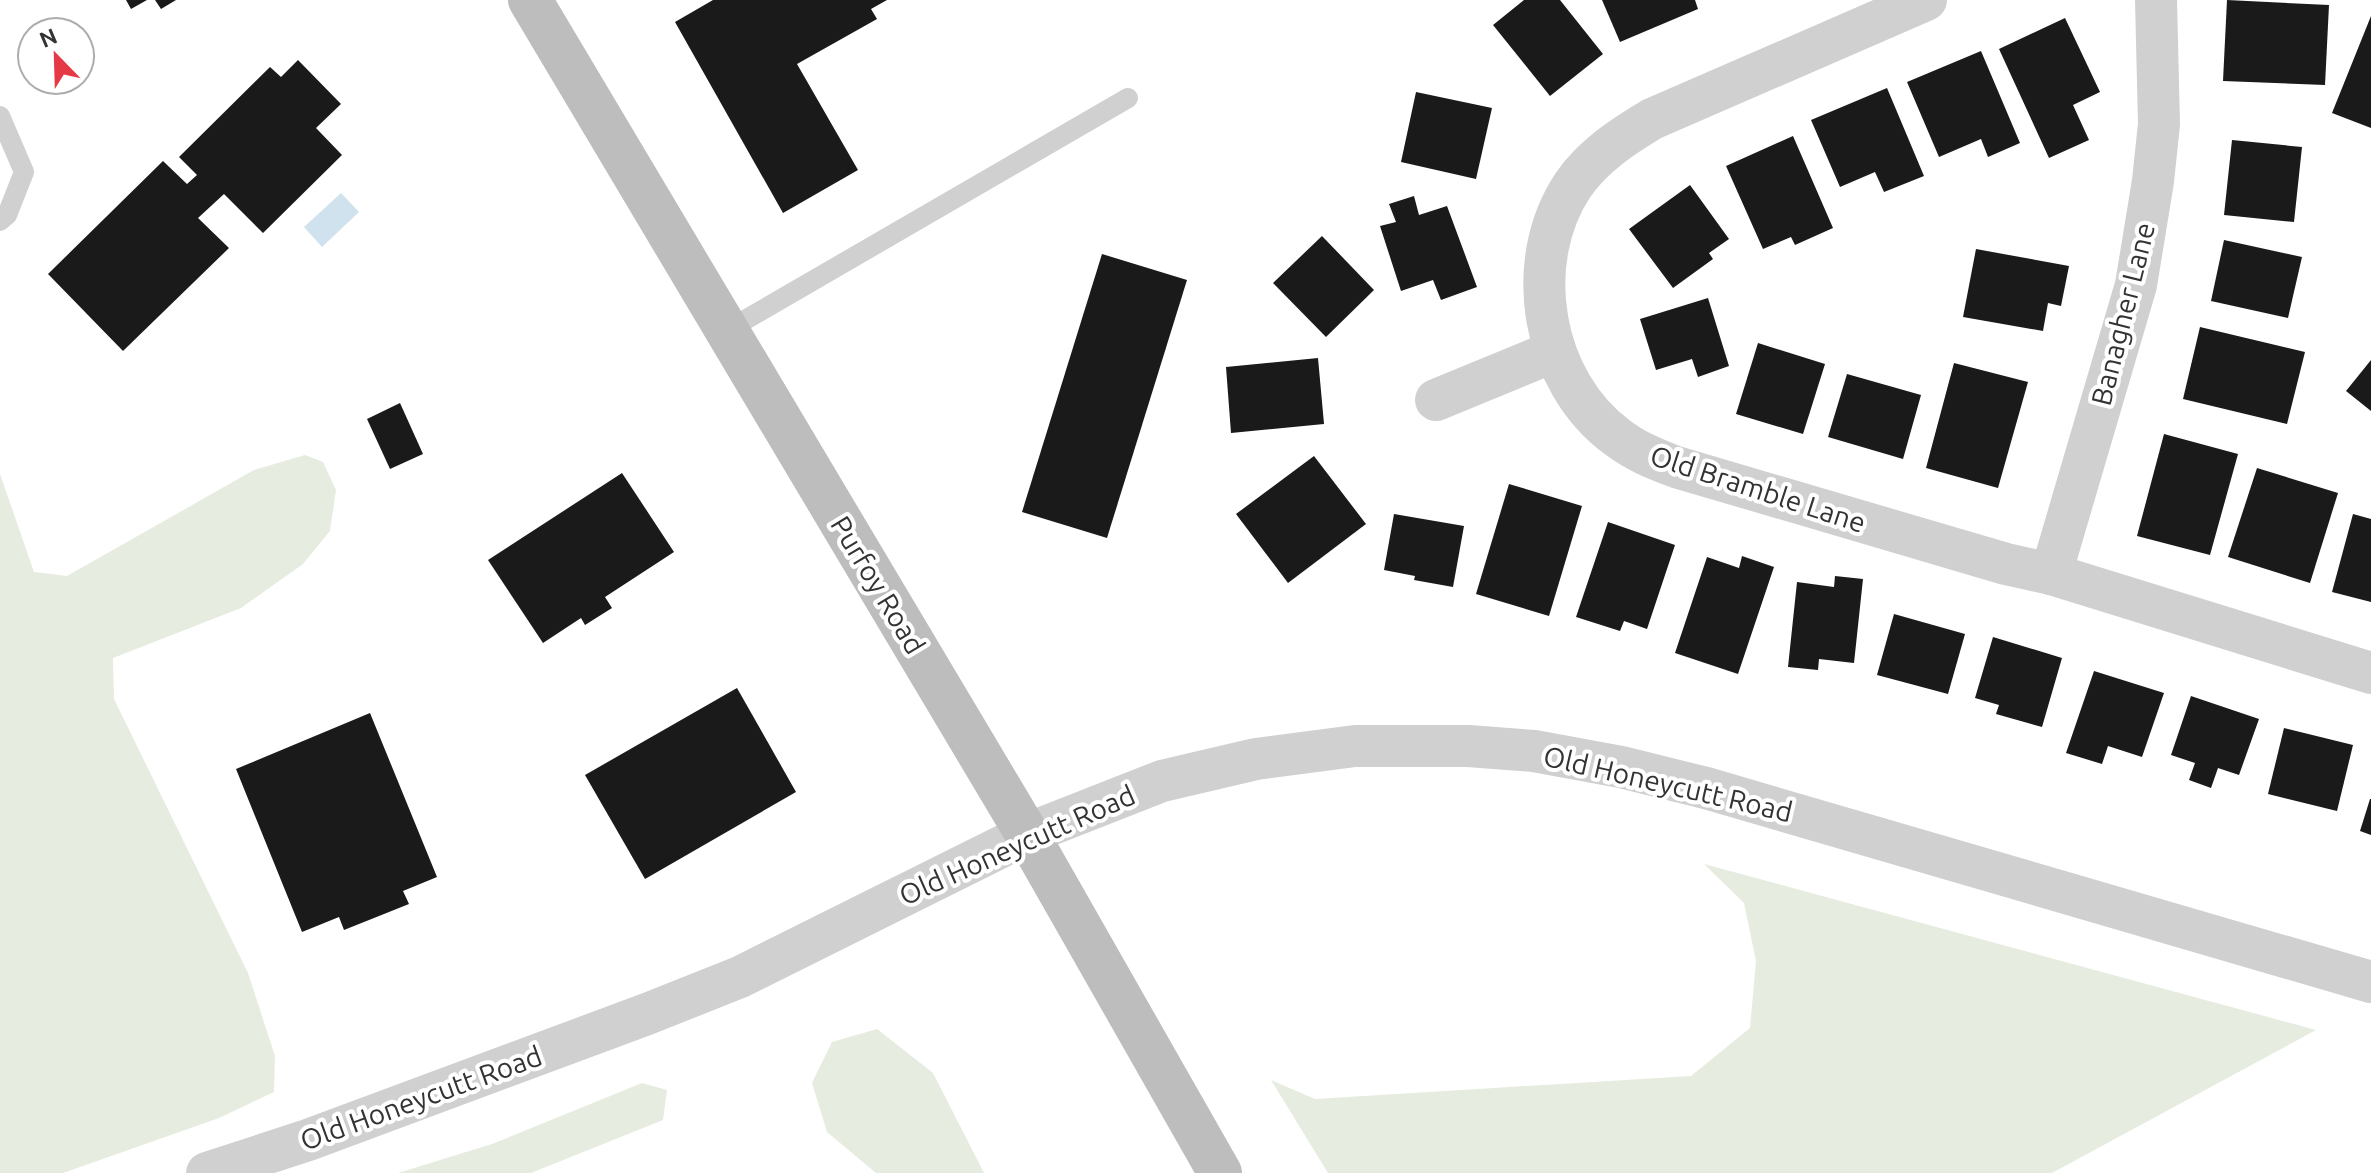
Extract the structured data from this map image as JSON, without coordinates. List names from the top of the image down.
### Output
{
  "streets": {
    "street": [
      "Banagher Lane",
      "Old Bramble Lane",
      "Purfoy Road",
      "Old Honeycutt Road"
    ]
  },
  "crossings": [
    ["Banagher Lane", "Old Bramble Lane"],
    ["Purfoy Road", "Old Honeycutt Road"]
  ],
  "north": "top left"
}
